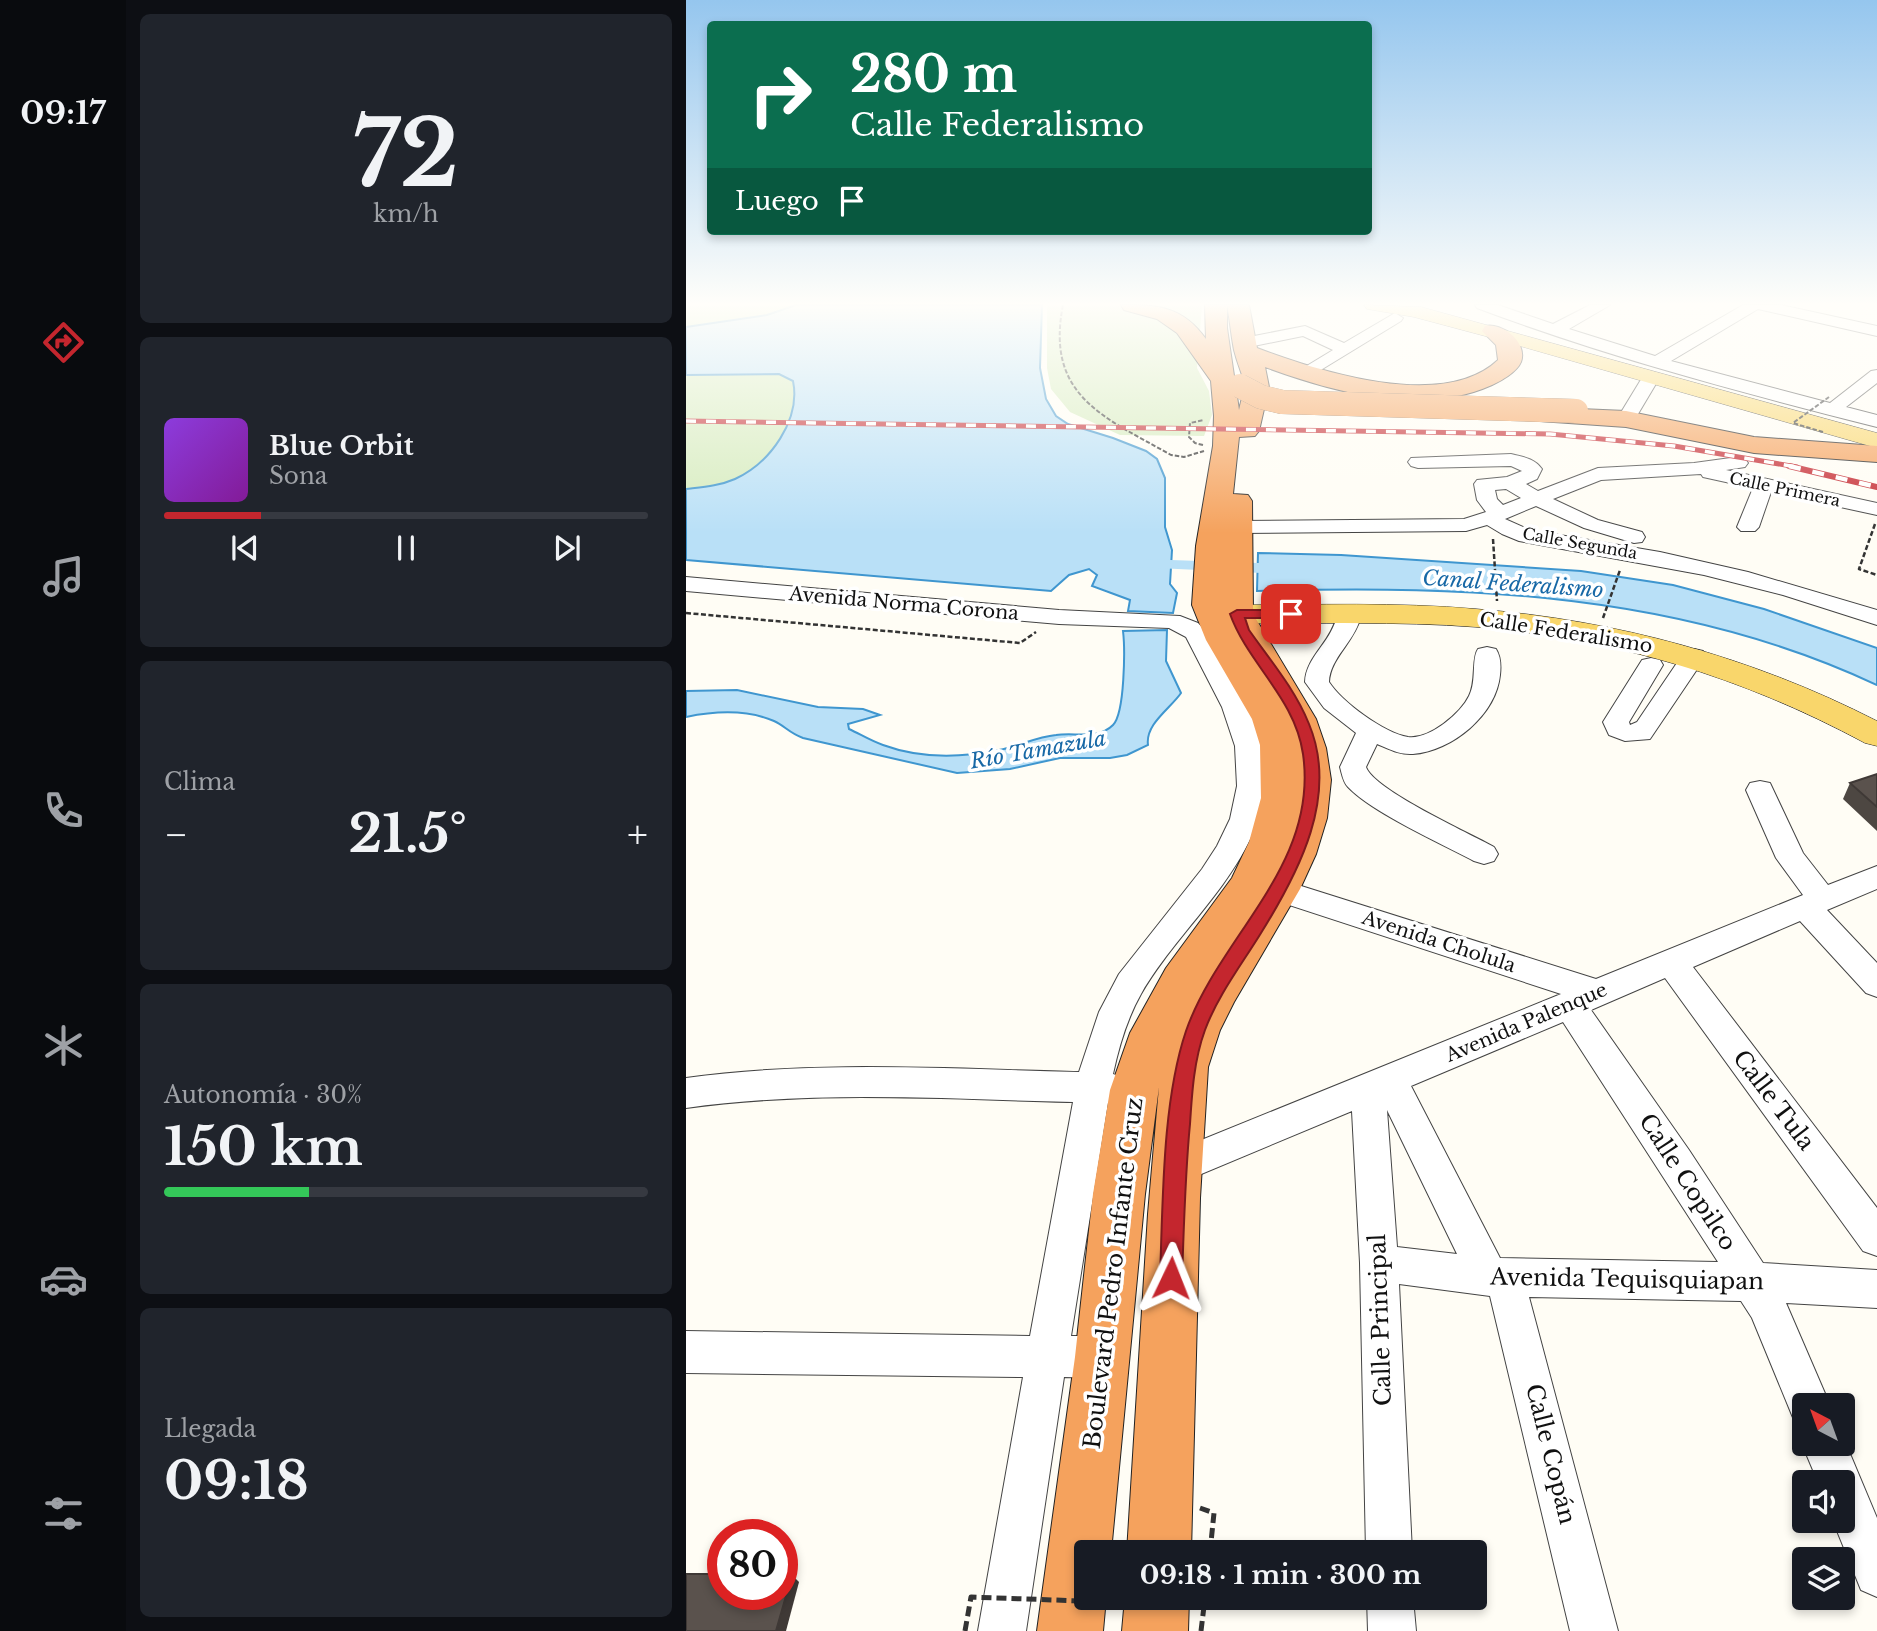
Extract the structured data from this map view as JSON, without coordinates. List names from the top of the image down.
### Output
{
  "streets": {
    "highway": ["Boulevard Pedro Infante Cruz"],
    "main road": ["Calle Federalismo"],
    "street": [
      "Calle Primera",
      "Calle Segunda",
      "Avenida Norma Corona",
      "Avenida Cholula",
      "Avenida Palenque",
      "Calle Tula",
      "Calle Copilco",
      "Avenida Tequisquiapan",
      "Calle Principal",
      "Calle Copán"
    ]
  },
  "crossings": [
    ["Avenida Norma Corona", "Boulevard Pedro Infante Cruz"],
    ["Calle Federalismo", "Boulevard Pedro Infante Cruz"],
    ["Avenida Cholula", "Avenida Palenque"],
    ["Avenida Cholula", "Calle Copilco"],
    ["Avenida Palenque", "Calle Tula"],
    ["Avenida Palenque", "Calle Copilco"],
    ["Avenida Palenque", "Calle Principal"],
    ["Avenida Palenque", "Calle Copán"],
    ["Calle Copilco", "Avenida Tequisquiapan"],
    ["Avenida Tequisquiapan", "Calle Principal"],
    ["Avenida Tequisquiapan", "Calle Copán"],
    ["Calle Principal", "Calle Copán"]
  ],
  "water": ["Canal Federalismo", "Río Tamazula"],
  "north": "top left",
  "page": {
    "tabs": "09:17",
    "tile": [
      ["72", "km/h"],
      "Clima",
      ["Autonomía · 30%", "150 km"],
      ["Llegada", "09:18"]
    ],
    "turn": ["280 m", "Calle Federalismo"],
    "then": "Luego",
    "song": ["Blue Orbit", "Sona"],
    "heat": ["−", "21.5°", "+"],
    "limit": "80",
    "trip": "09:18 · 1 min · 300 m"
  }
}
